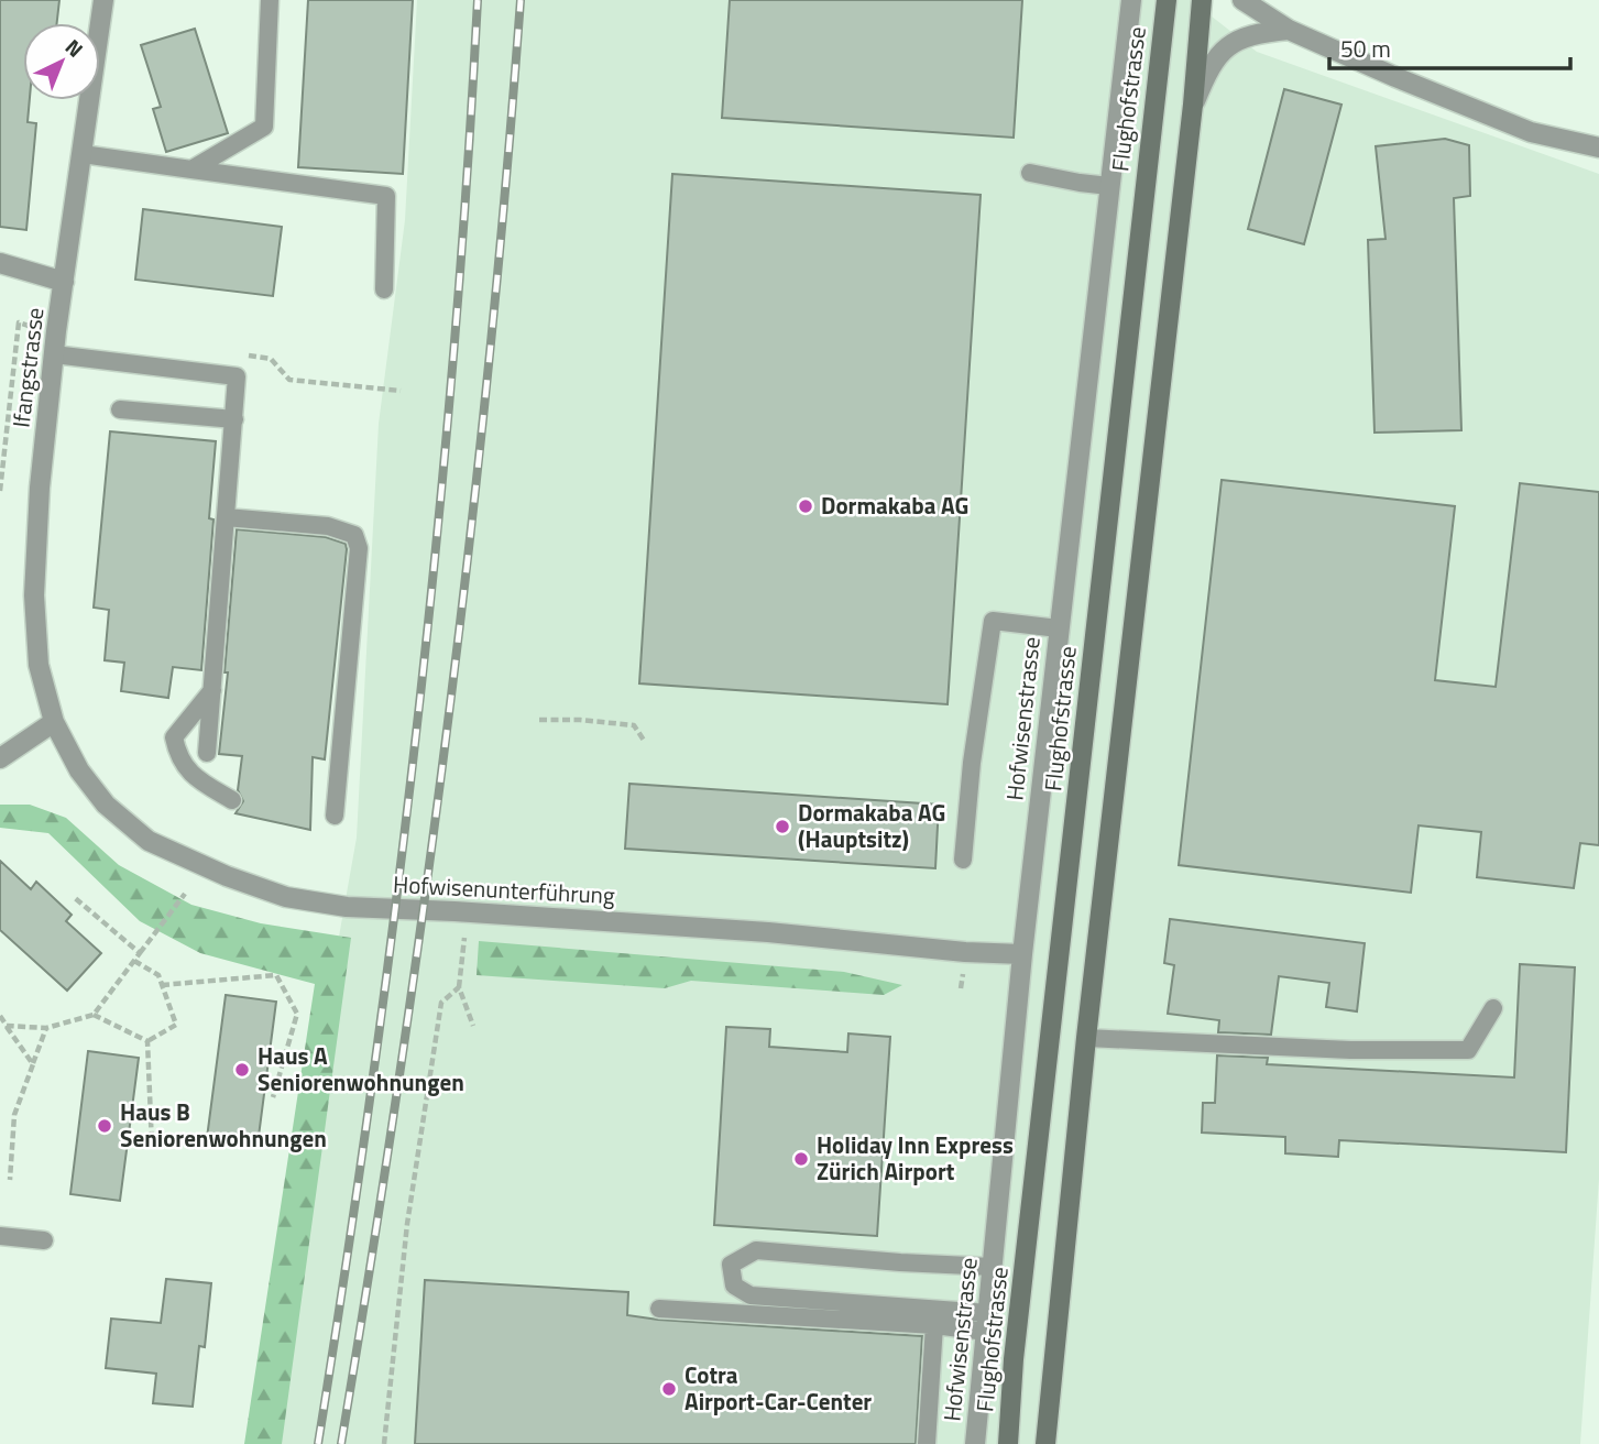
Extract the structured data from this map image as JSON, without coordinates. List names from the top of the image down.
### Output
{
  "streets": {
    "main road": ["Flughofstrasse"],
    "street": ["Ifangstrasse", "Hofwisenstrasse", "Hofwisenunterführung"]
  },
  "crossings": [
    ["Ifangstrasse", "Hofwisenunterführung"],
    ["Hofwisenstrasse", "Hofwisenunterführung"]
  ],
  "places": [
    "Dormakaba AG",
    "Dormakaba AG (Hauptsitz)",
    "Haus A Seniorenwohnungen",
    "Haus B Seniorenwohnungen",
    "Holiday Inn Express Zürich Airport",
    "Cotra Airport-Car-Center"
  ],
  "scale_bar": "50 m",
  "north": "top right"
}
